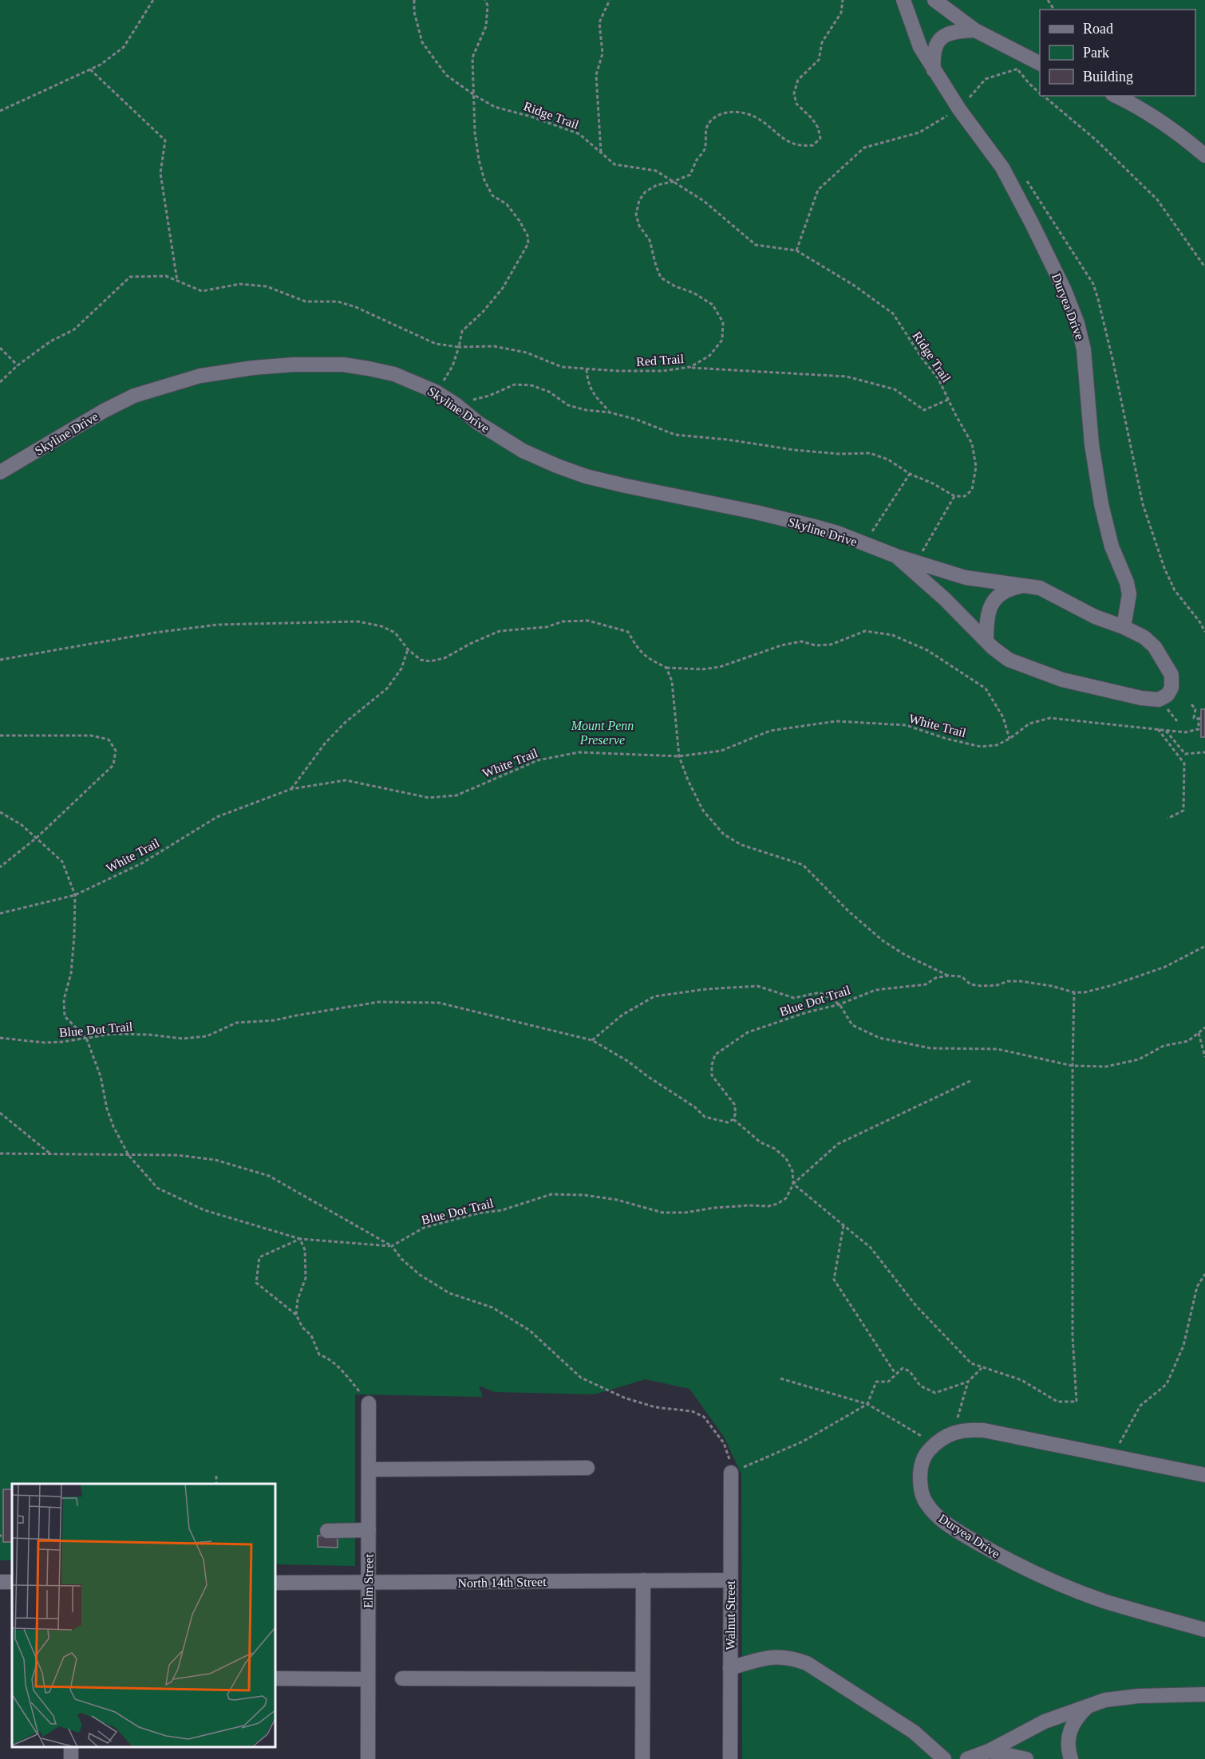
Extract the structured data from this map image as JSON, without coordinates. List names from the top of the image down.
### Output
{
  "streets": {
    "street": [
      "Duryea Drive",
      "Skyline Drive",
      "Elm Street",
      "North 14th Street",
      "Walnut Street"
    ],
    "path": [
      "Ridge Trail",
      "Red Trail",
      "White Trail",
      "Blue Dot Trail"
    ]
  },
  "crossings": [
    ["Ridge Trail", "Red Trail"],
    ["Duryea Drive", "Skyline Drive"],
    ["Elm Street", "North 14th Street"],
    ["North 14th Street", "Walnut Street"]
  ],
  "parks": ["Mount Penn Preserve"],
  "legend": ["Road", "Park", "Building"]
}
